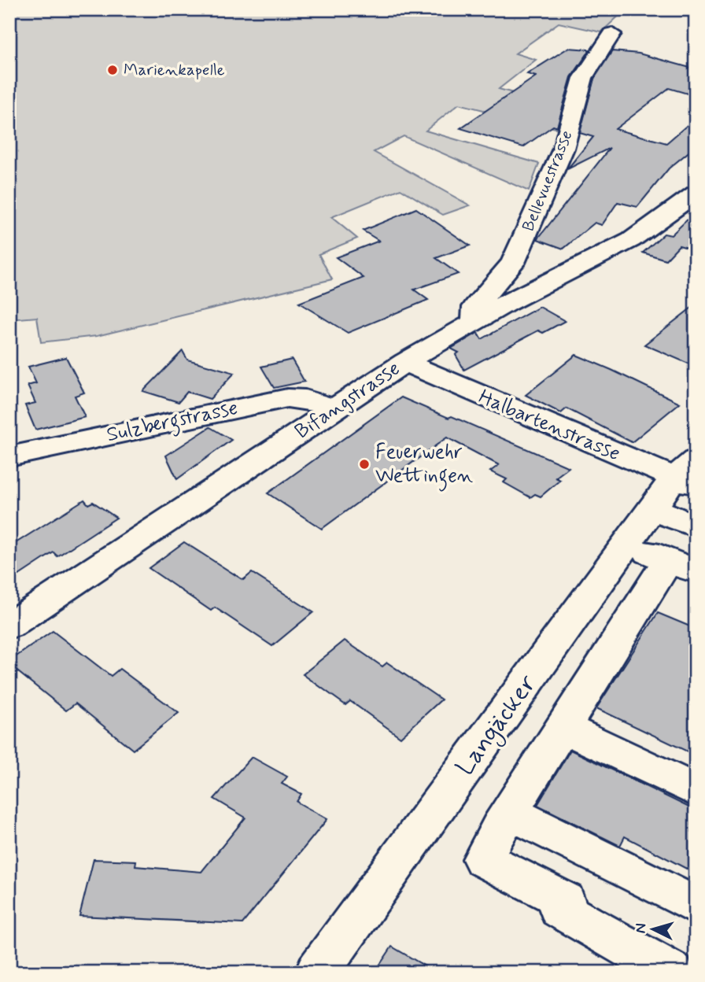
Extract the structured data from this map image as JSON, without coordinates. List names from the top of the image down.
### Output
{
  "streets": {
    "street": [
      "Bellevuestrasse",
      "Bifangstrasse",
      "Sulzbergstrasse",
      "Halbartenstrasse",
      "Langäcker"
    ]
  },
  "crossings": [
    ["Bellevuestrasse", "Bifangstrasse"],
    ["Bifangstrasse", "Sulzbergstrasse"],
    ["Bifangstrasse", "Halbartenstrasse"],
    ["Halbartenstrasse", "Langäcker"]
  ],
  "places": ["Marienkapelle", "Feuerwehr Wettingen"],
  "north": "left"
}
